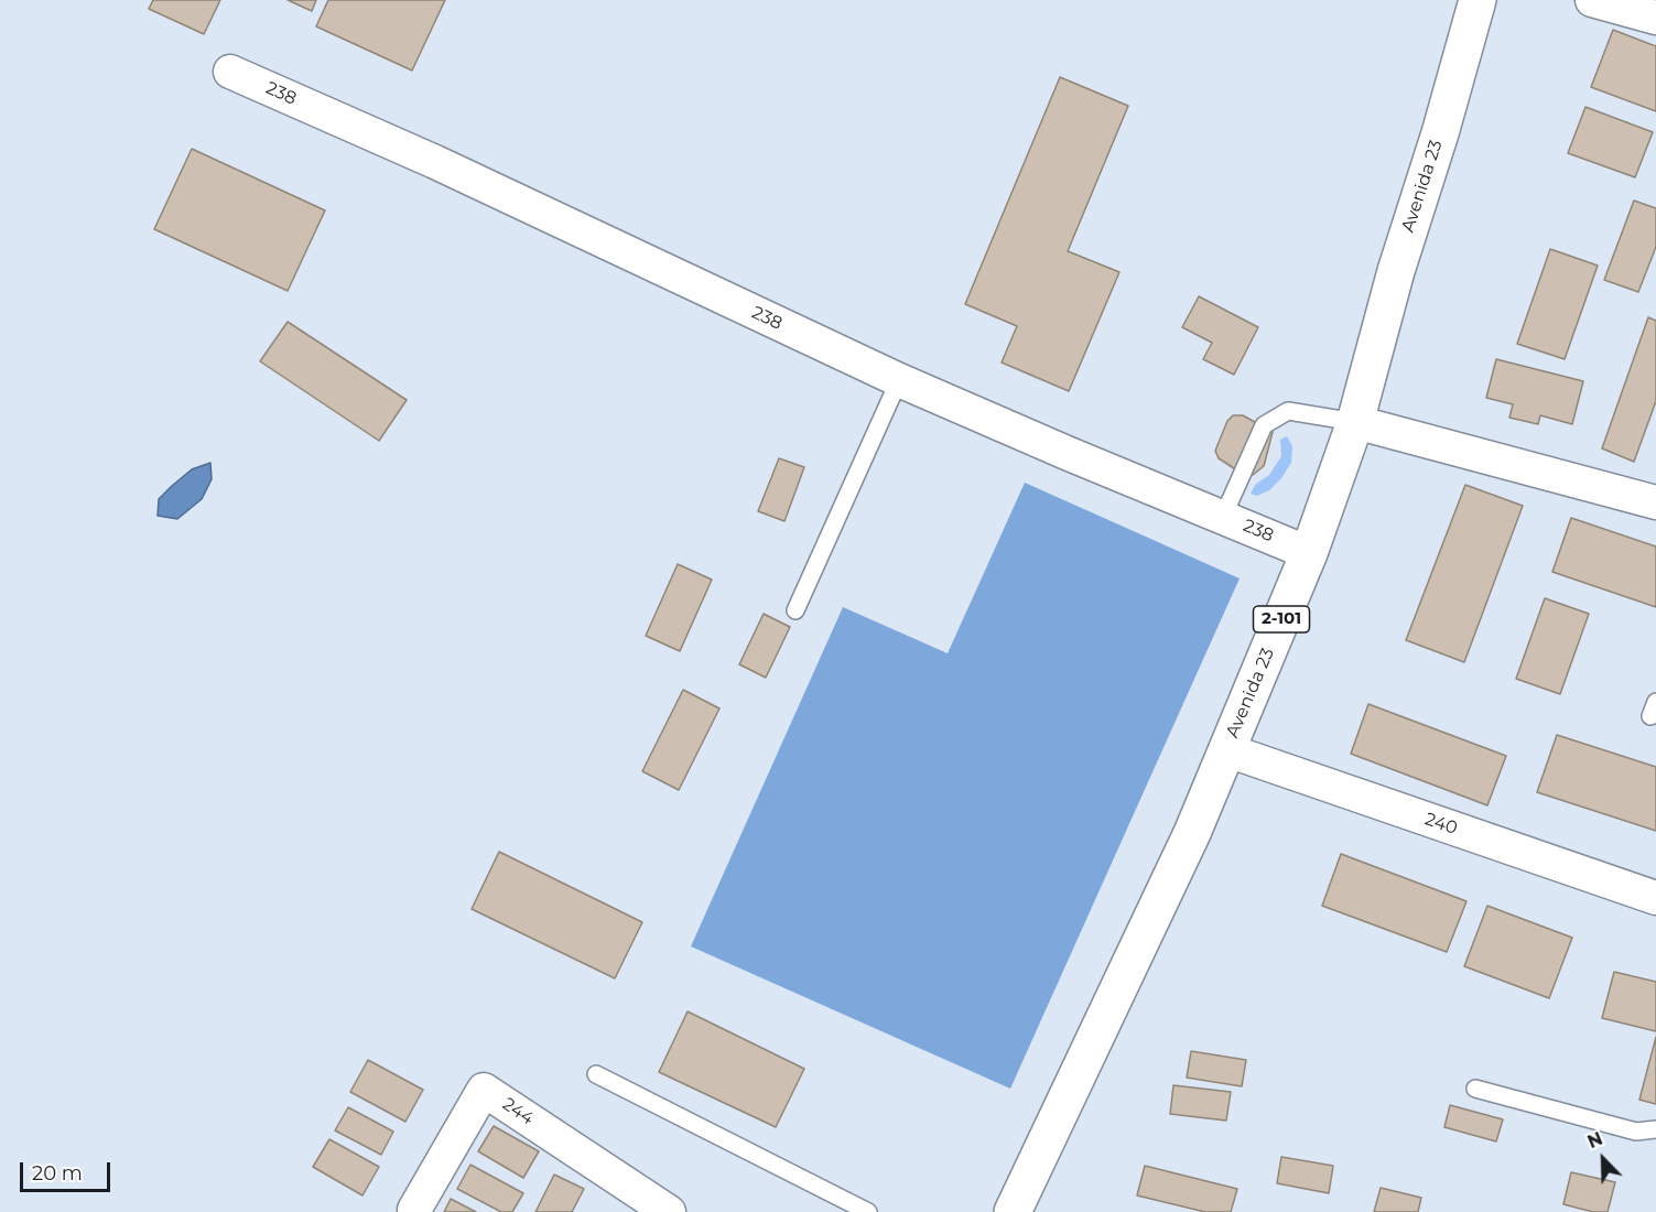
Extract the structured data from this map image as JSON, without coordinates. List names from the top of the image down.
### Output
{
  "streets": {
    "main road": ["Avenida 23", "2-101"],
    "street": ["238", "240", "244"]
  },
  "crossings": [
    ["238", "Avenida 23"],
    ["Avenida 23", "240"]
  ],
  "scale_bar": "20 m",
  "north": "top left"
}
